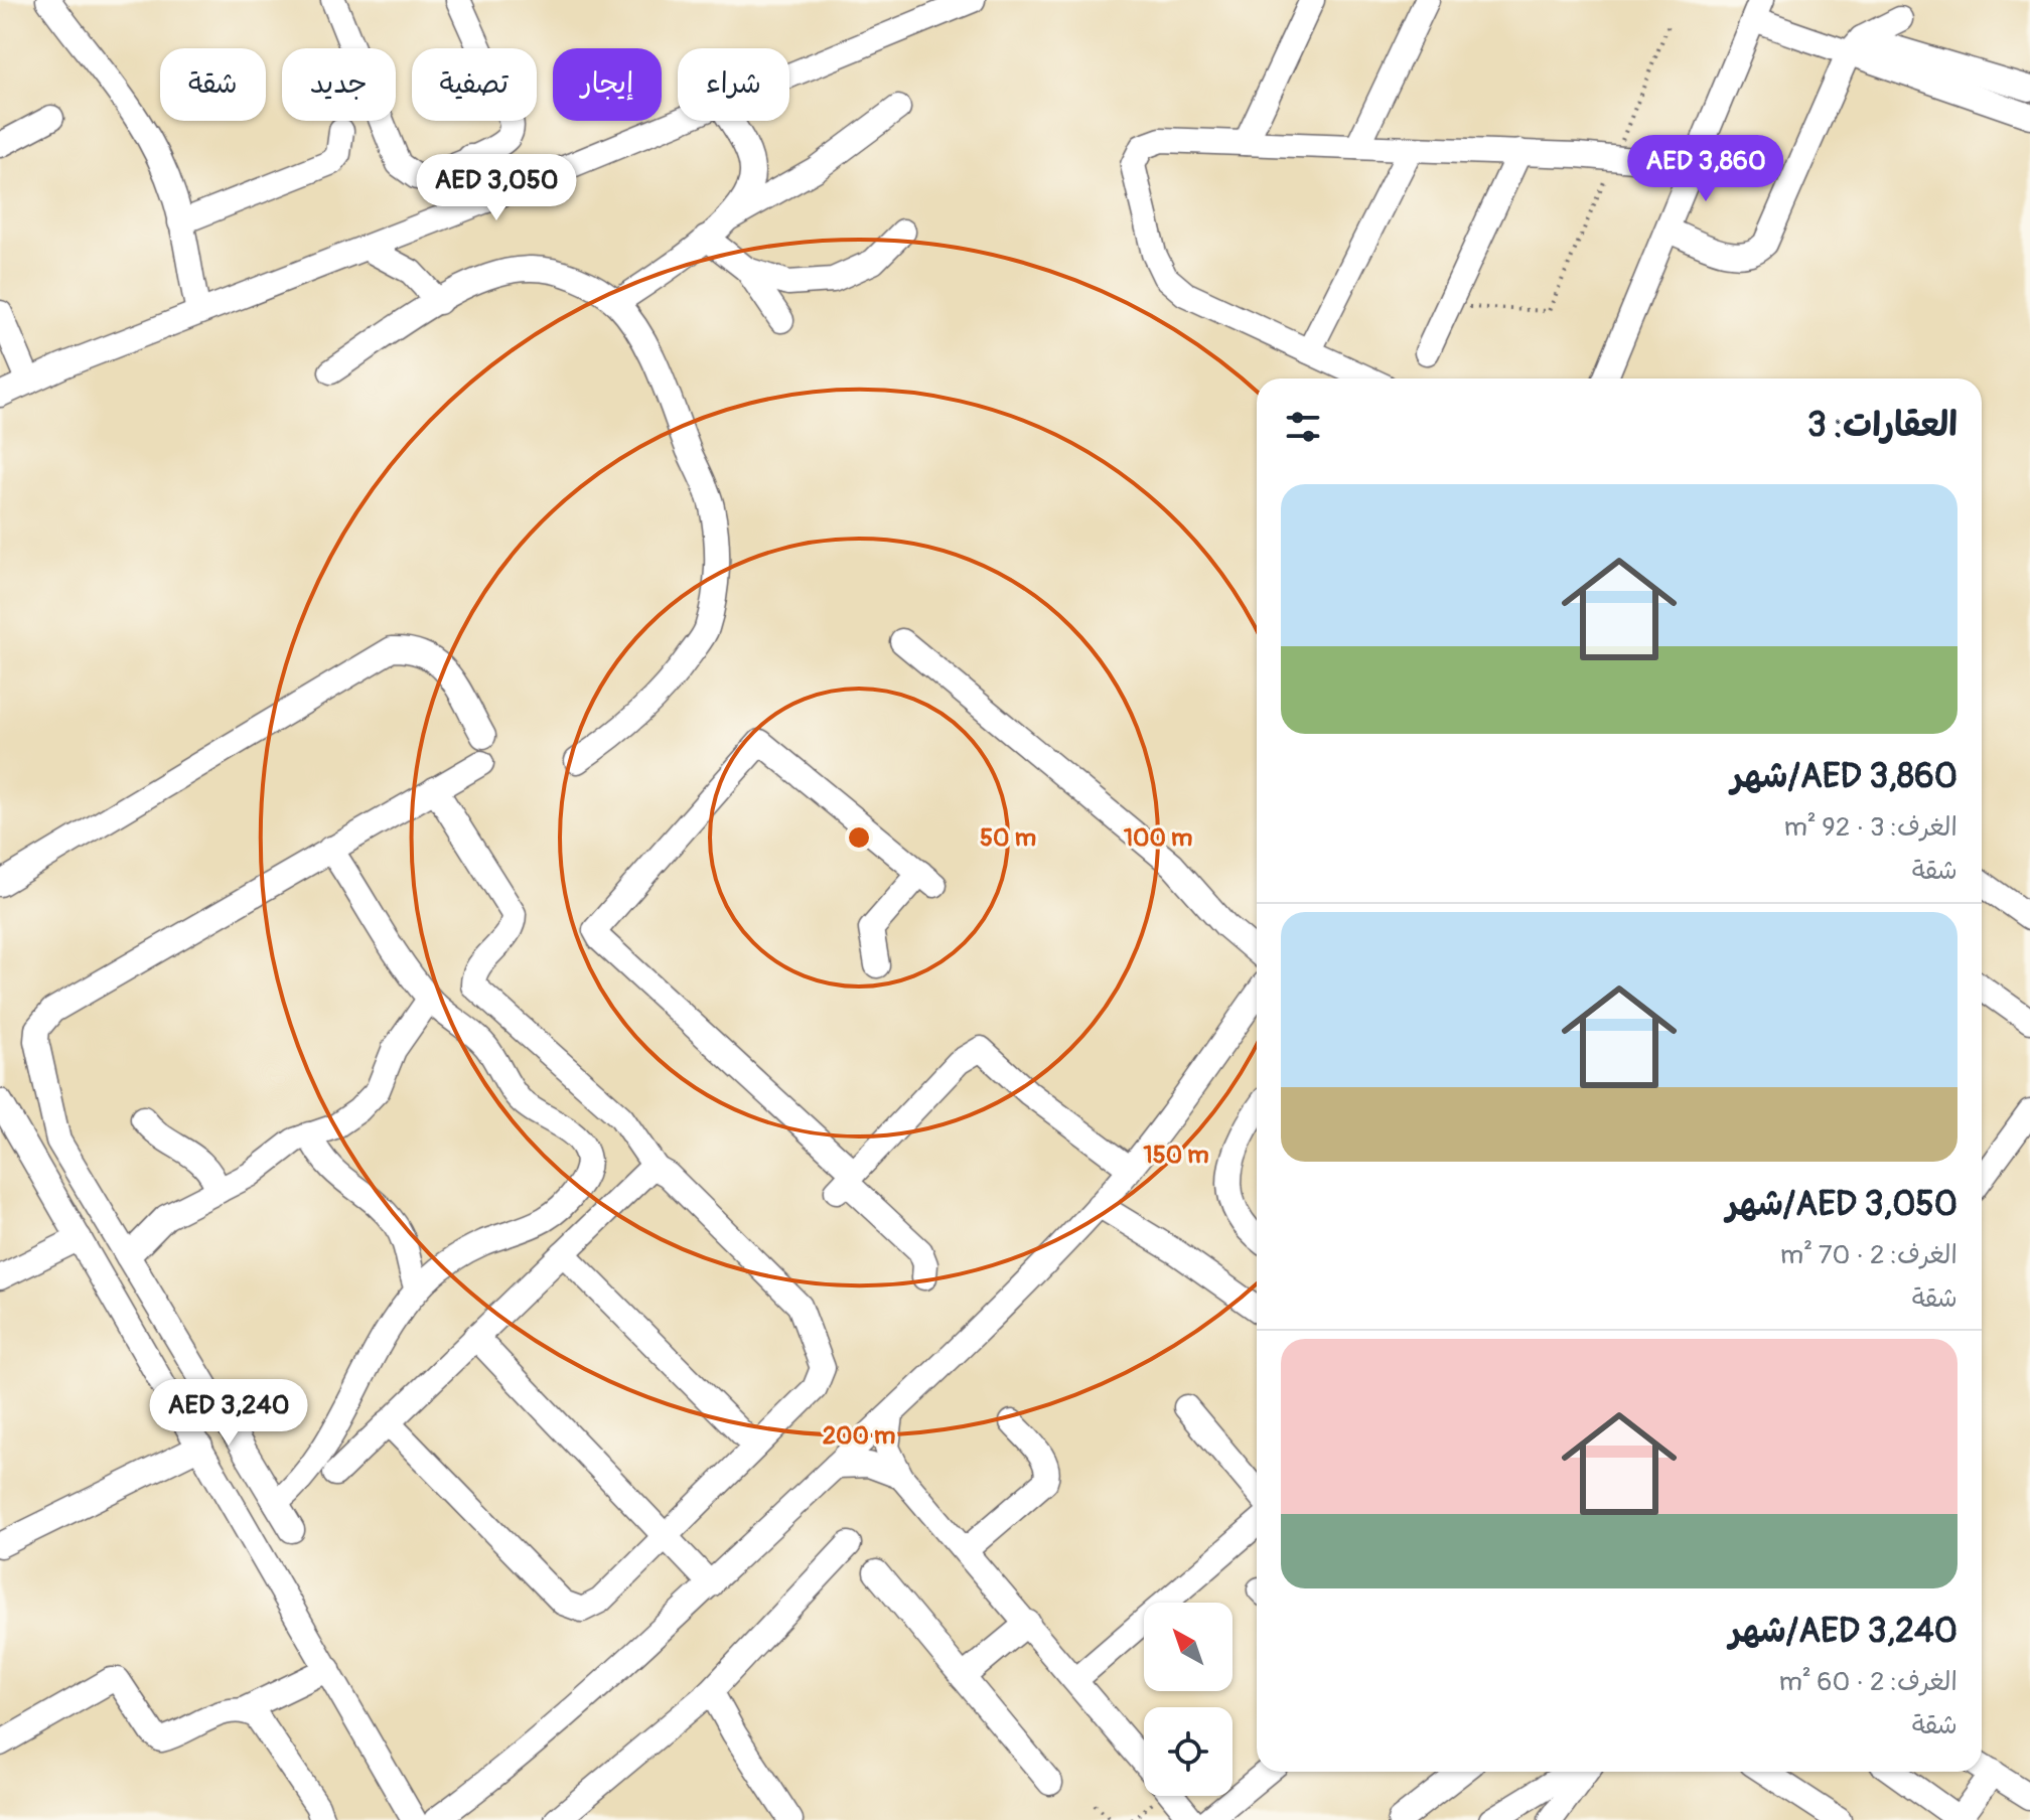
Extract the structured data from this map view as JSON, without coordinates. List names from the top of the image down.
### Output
{
  "north": "top left",
  "page": {
    "chip": [
      "شراء",
      "إيجار",
      "تصفية",
      "جديد",
      "شقة"
    ],
    "price": ["AED 3,860", "AED 3,050", "AED 3,240"],
    "heading": "العقارات: 3",
    "list": [
      {
        "name": "AED 3,860/شهر",
        "note": "الغرف: 3 · 92 m² · شقة"
      },
      {
        "name": "AED 3,050/شهر",
        "note": "الغرف: 2 · 70 m² · شقة"
      },
      {
        "name": "AED 3,240/شهر",
        "note": "الغرف: 2 · 60 m² · شقة"
      }
    ]
  },
  "rings": [
    "50 m",
    "100 m",
    "150 m",
    "200 m"
  ]
}
